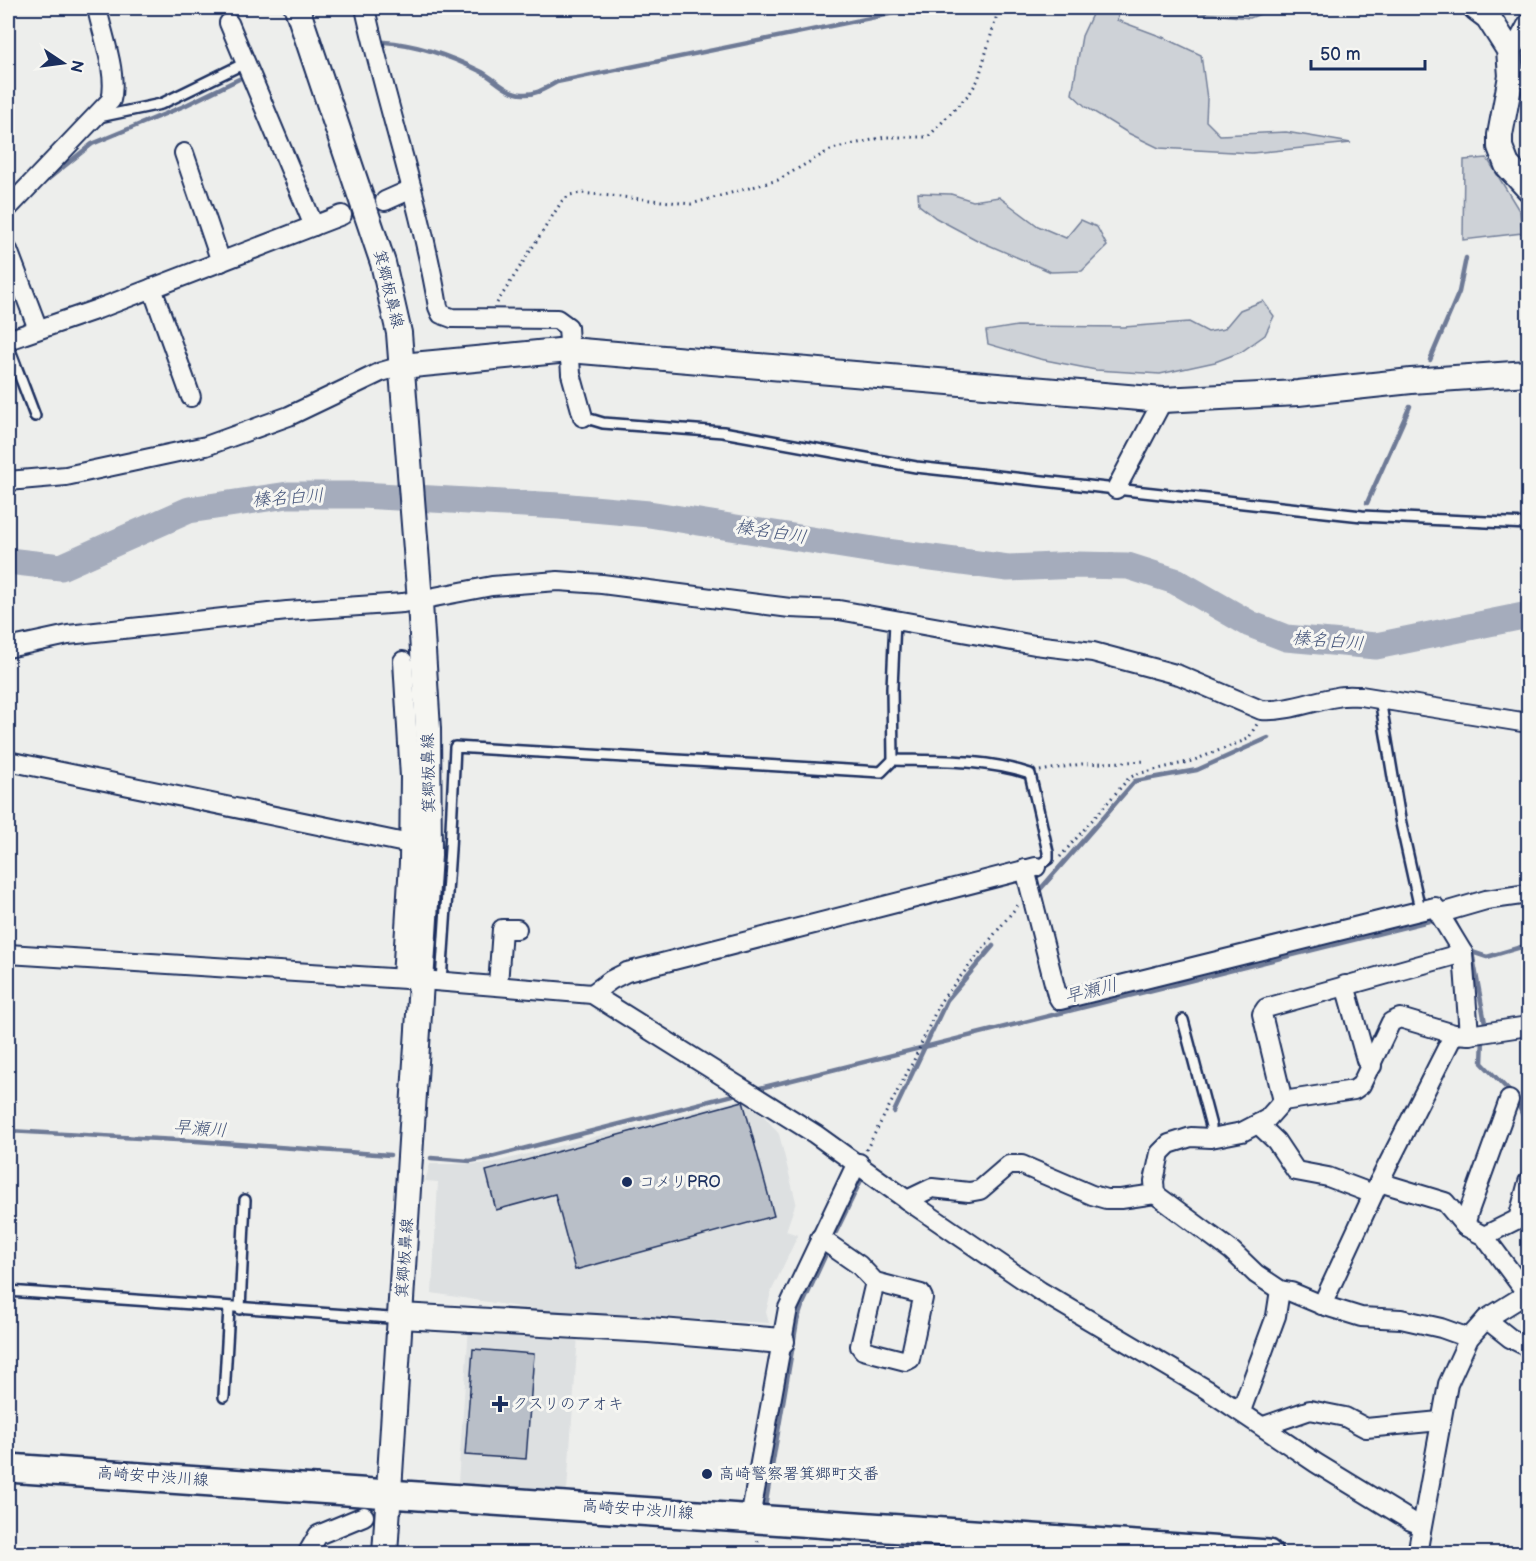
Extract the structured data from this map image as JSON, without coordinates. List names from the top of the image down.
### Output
{
  "streets": {
    "main road": ["箕郷板鼻線", "高崎安中渋川線"]
  },
  "crossings": [
    ["箕郷板鼻線", "高崎安中渋川線"]
  ],
  "water": ["榛名白川", "早瀬川"],
  "places": {
    "other": ["コメリPRO", "高崎警察署箕郷町交番"],
    "health": ["クスリのアオキ"]
  },
  "scale_bar": "50 m",
  "north": "right"
}
